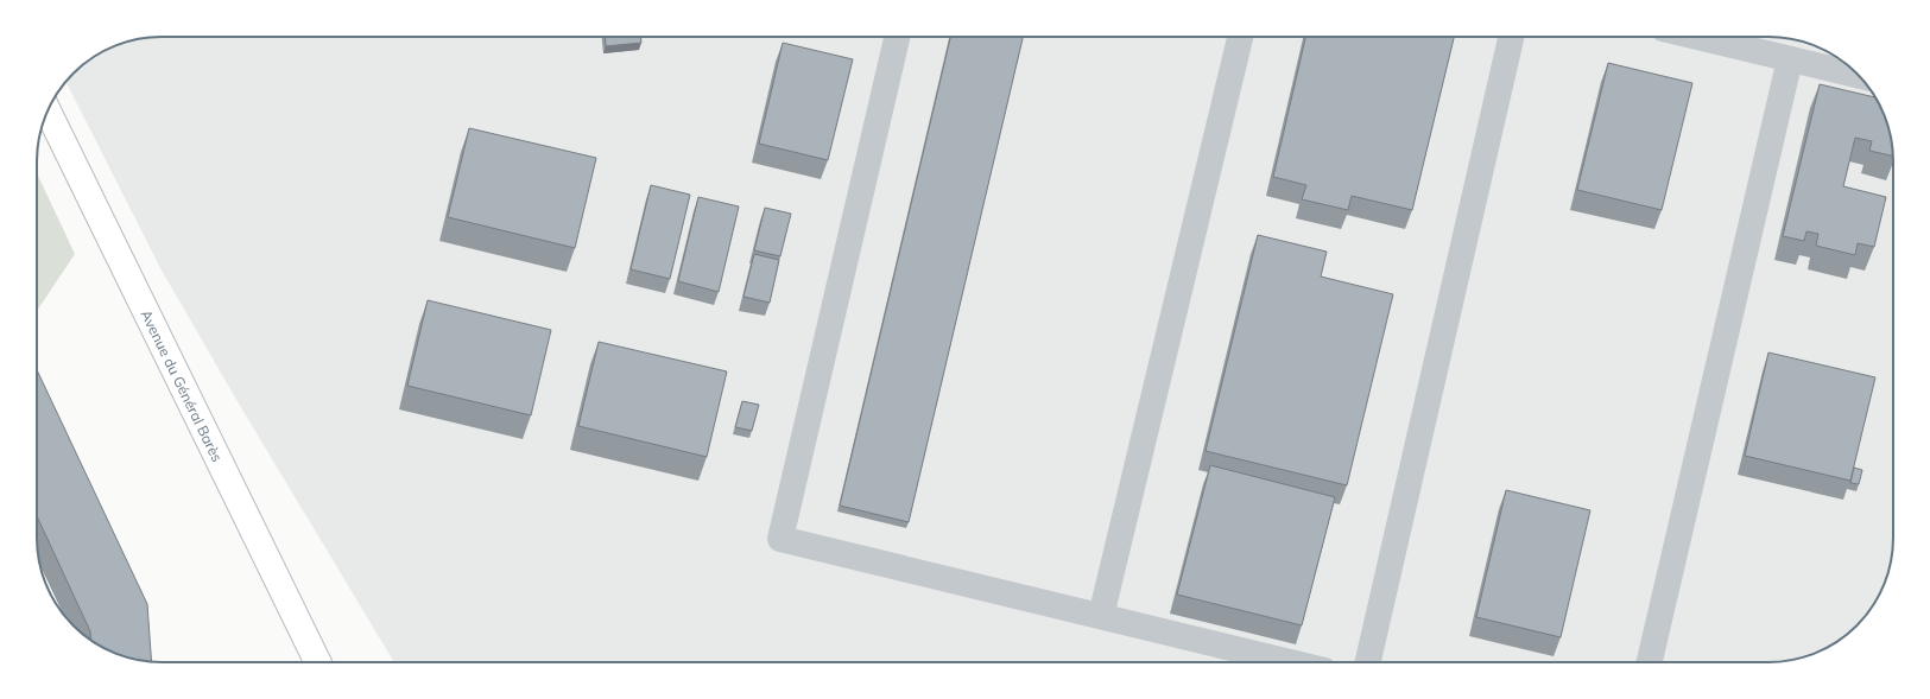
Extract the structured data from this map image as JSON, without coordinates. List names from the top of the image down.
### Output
{
  "streets": {
    "main road": ["Avenue du Général Barès"]
  }
}
